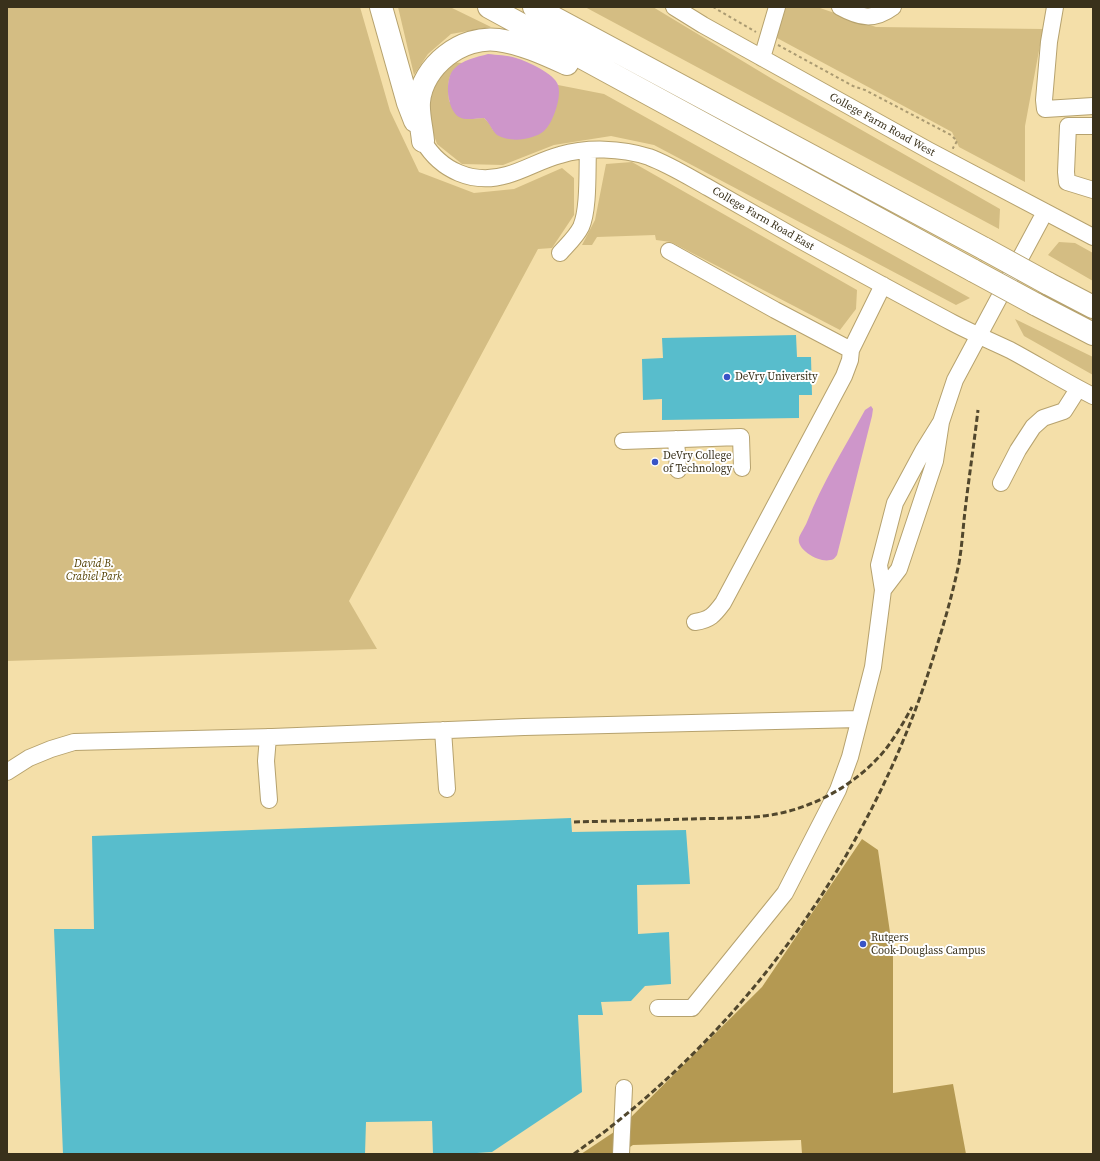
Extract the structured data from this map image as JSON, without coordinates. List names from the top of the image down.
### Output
{
  "streets": {
    "street": ["College Farm Road West", "College Farm Road East"]
  },
  "parks": ["David B. Crabiel Park"],
  "places": ["DeVry University", "DeVry College of Technology", "Rutgers Cook-Douglass Campus"]
}
